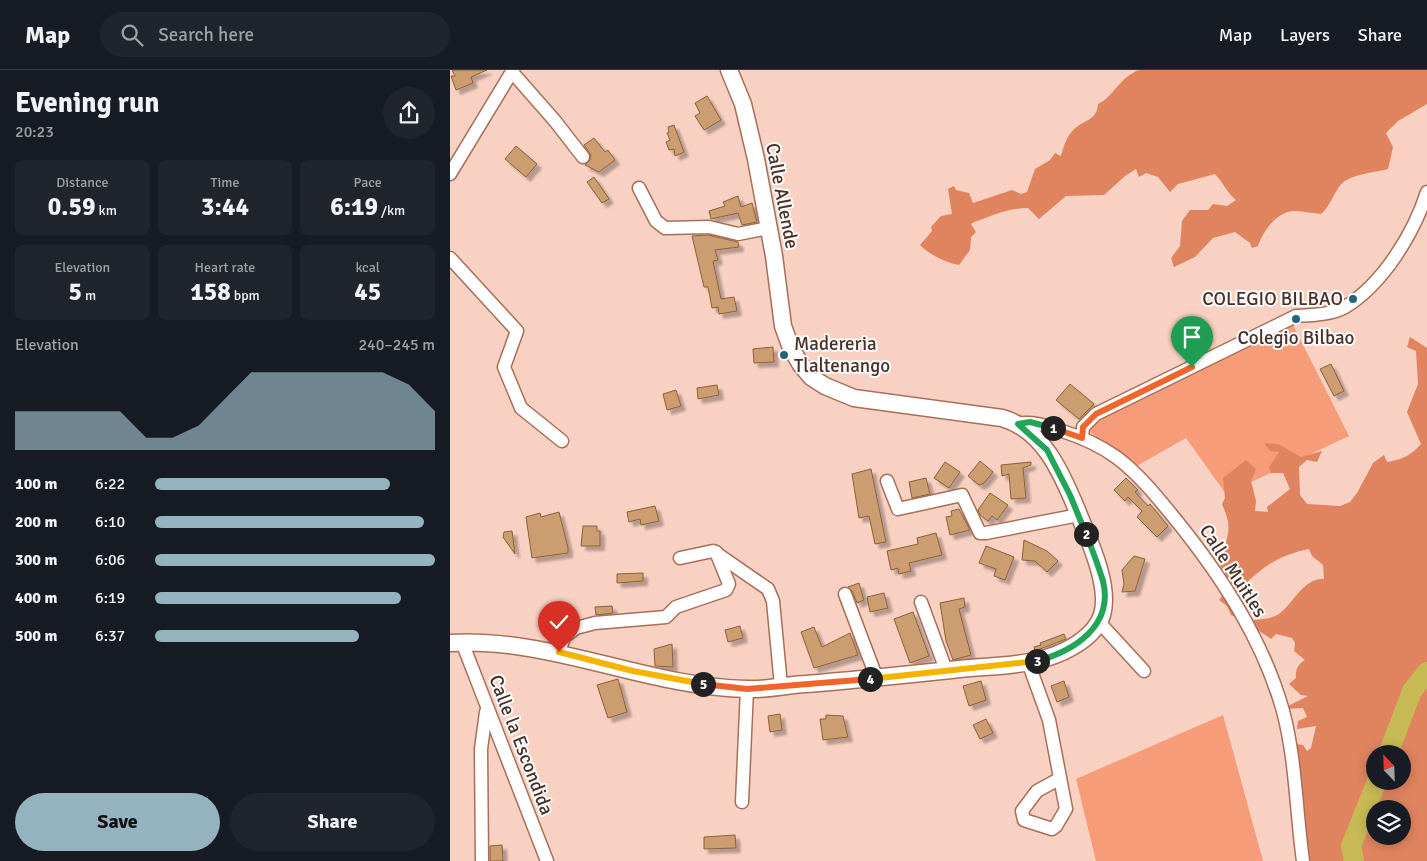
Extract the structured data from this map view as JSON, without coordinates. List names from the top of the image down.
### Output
{
  "streets": {
    "street": ["Calle Allende", "Calle Muitles", "Calle la Escondida"]
  },
  "crossings": [
    ["Calle Allende", "Calle Muitles"]
  ],
  "places": ["COLEGIO BILBAO", "Colegio Bilbao", "Madereria Tlaltenango"],
  "north": "top left",
  "page": {
    "header": "Map",
    "search": "Search here",
    "nav": ["Map", "Layers", "Share"],
    "heading": ["Evening run", "20:23"],
    "stats": [
      ["Distance", "0.59 km"],
      ["Time", "3:44"],
      ["Pace", "6:19 /km"],
      ["Elevation", "5 m"],
      ["Heart rate", "158 bpm"],
      ["kcal", "45"]
    ],
    "chart": ["Elevation", "240–245 m"],
    "pins": [
      "1",
      "2",
      "3",
      "4",
      "5"
    ],
    "list": [
      {
        "name": "100 m",
        "note": "6:22"
      },
      {
        "name": "200 m",
        "note": "6:10"
      },
      {
        "name": "300 m",
        "note": "6:06"
      },
      {
        "name": "400 m",
        "note": "6:19"
      },
      {
        "name": "500 m",
        "note": "6:37"
      }
    ],
    "buttons": ["Save", "Share"]
  }
}
